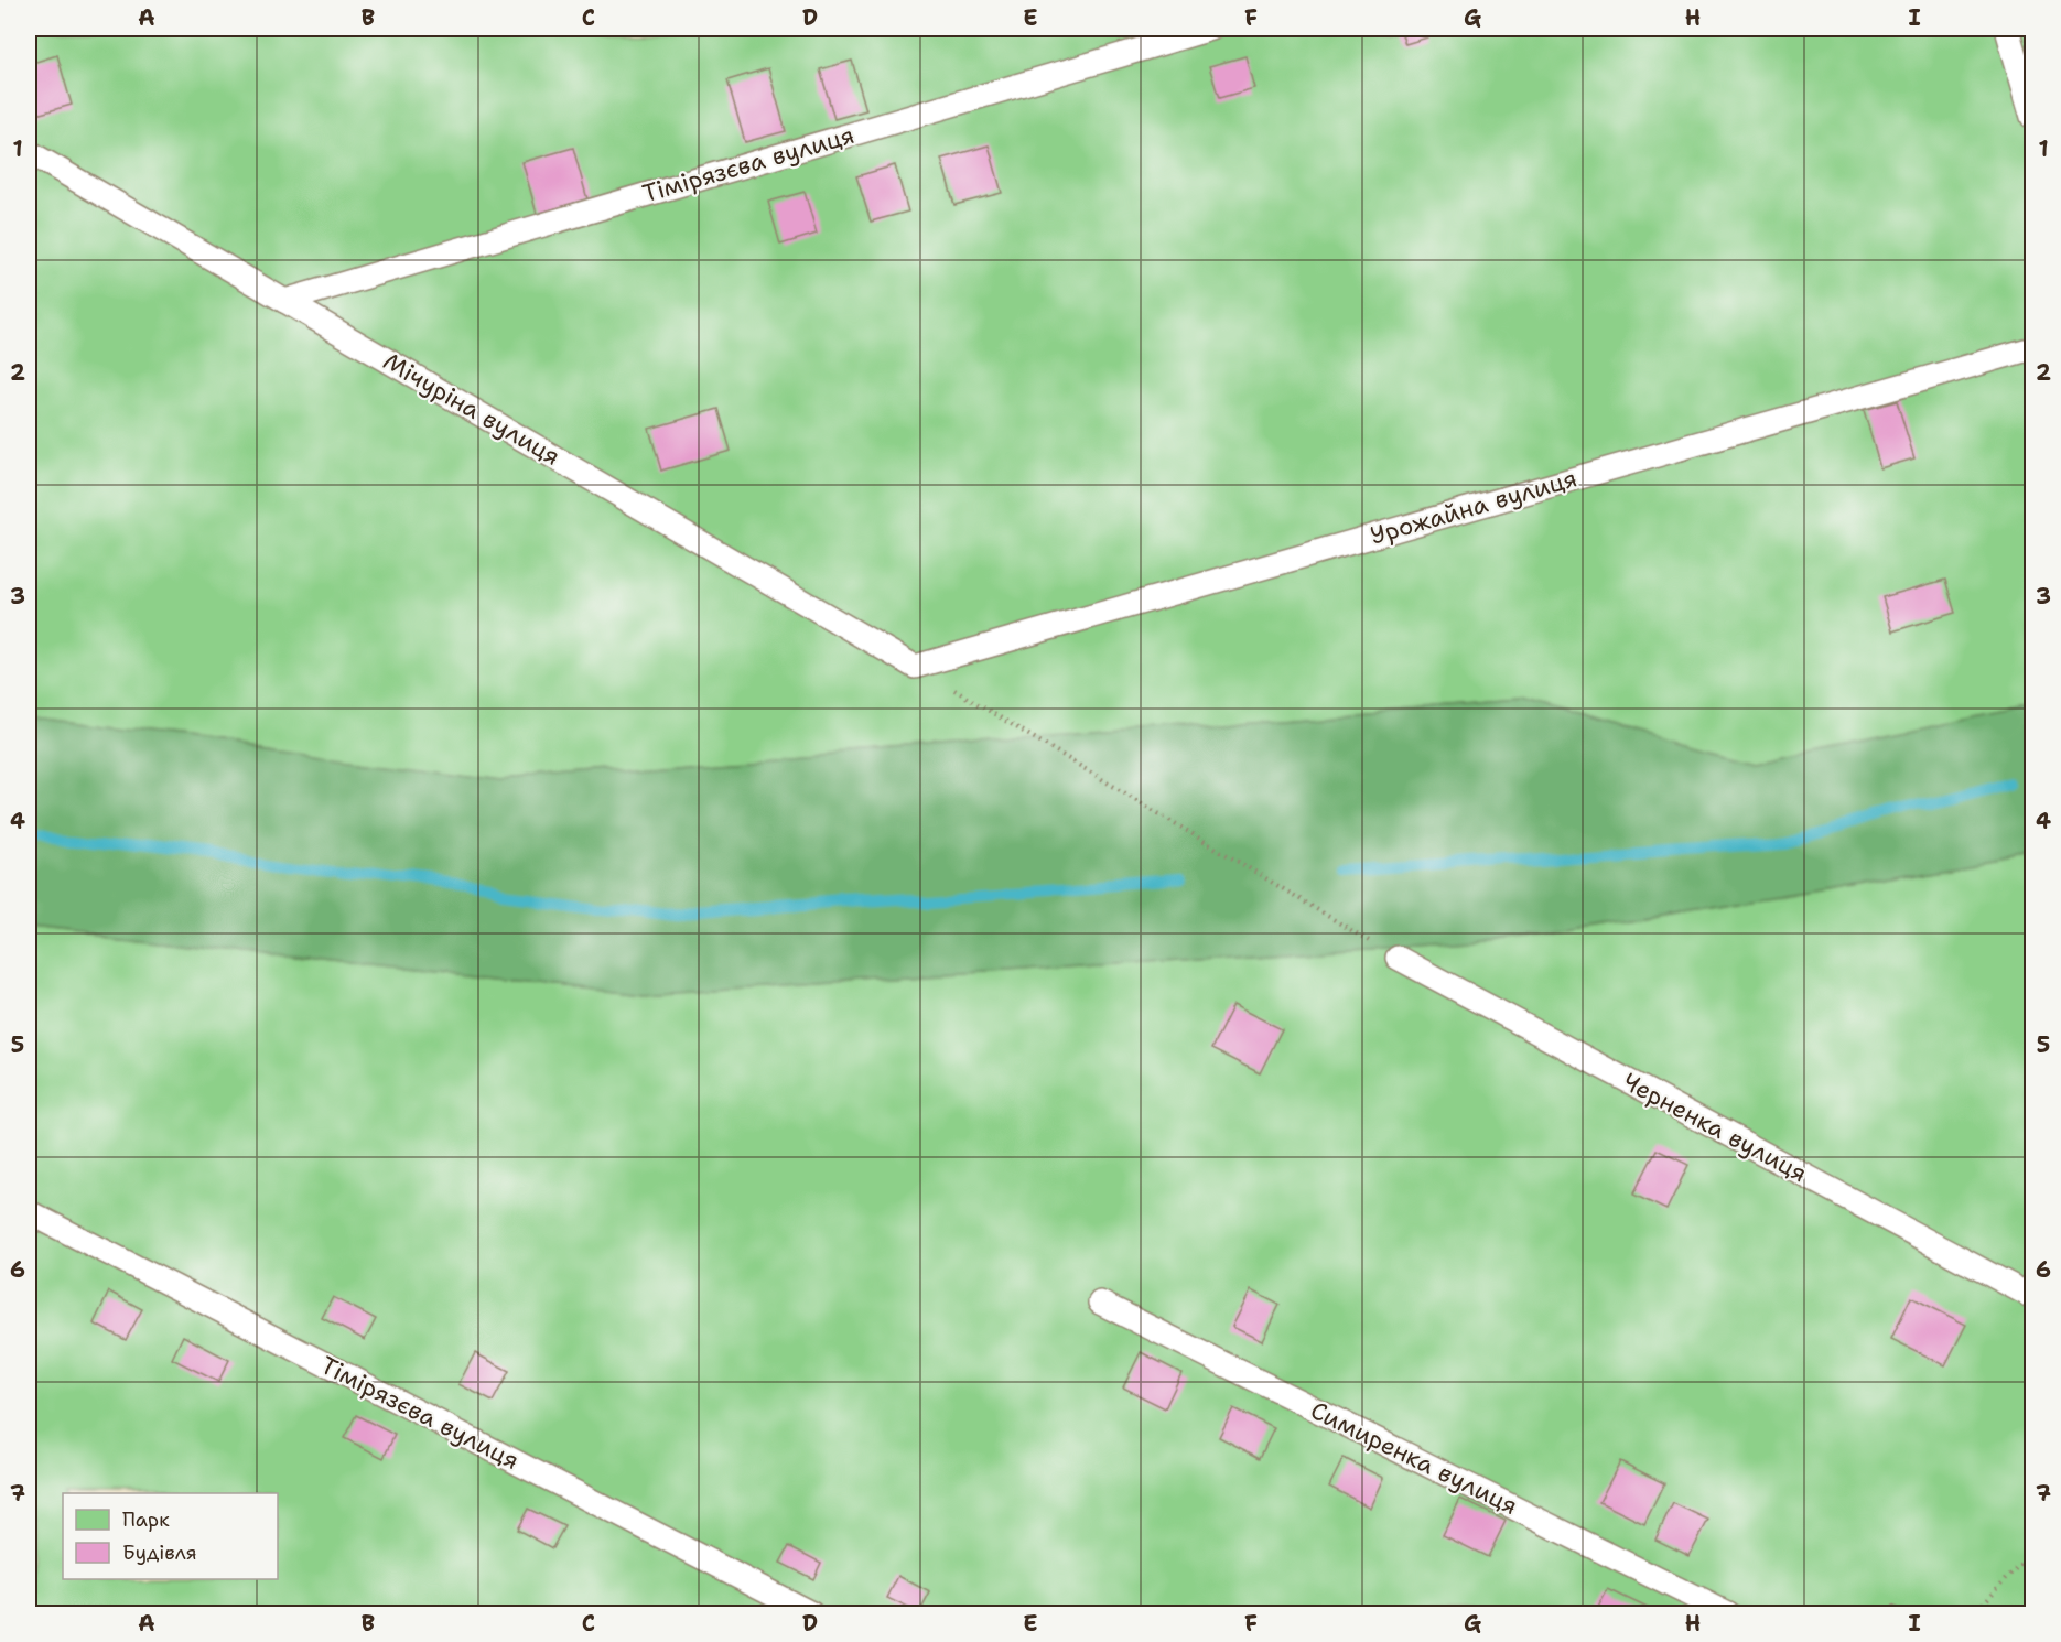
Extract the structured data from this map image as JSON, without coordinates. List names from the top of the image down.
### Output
{
  "streets": {
    "lane": [
      "Тімірязєва вулиця",
      "Мічуріна вулиця",
      "Урожайна вулиця",
      "Черненка вулиця",
      "Симиренка вулиця"
    ]
  },
  "crossings": [
    ["Тімірязєва вулиця", "Мічуріна вулиця"],
    ["Мічуріна вулиця", "Урожайна вулиця"]
  ],
  "legend": ["Парк", "Будівля"],
  "grid": {
    "columns": [
      "A",
      "B",
      "C",
      "D",
      "E",
      "F",
      "G",
      "H",
      "I"
    ],
    "rows": [
      "1",
      "2",
      "3",
      "4",
      "5",
      "6",
      "7"
    ]
  }
}
